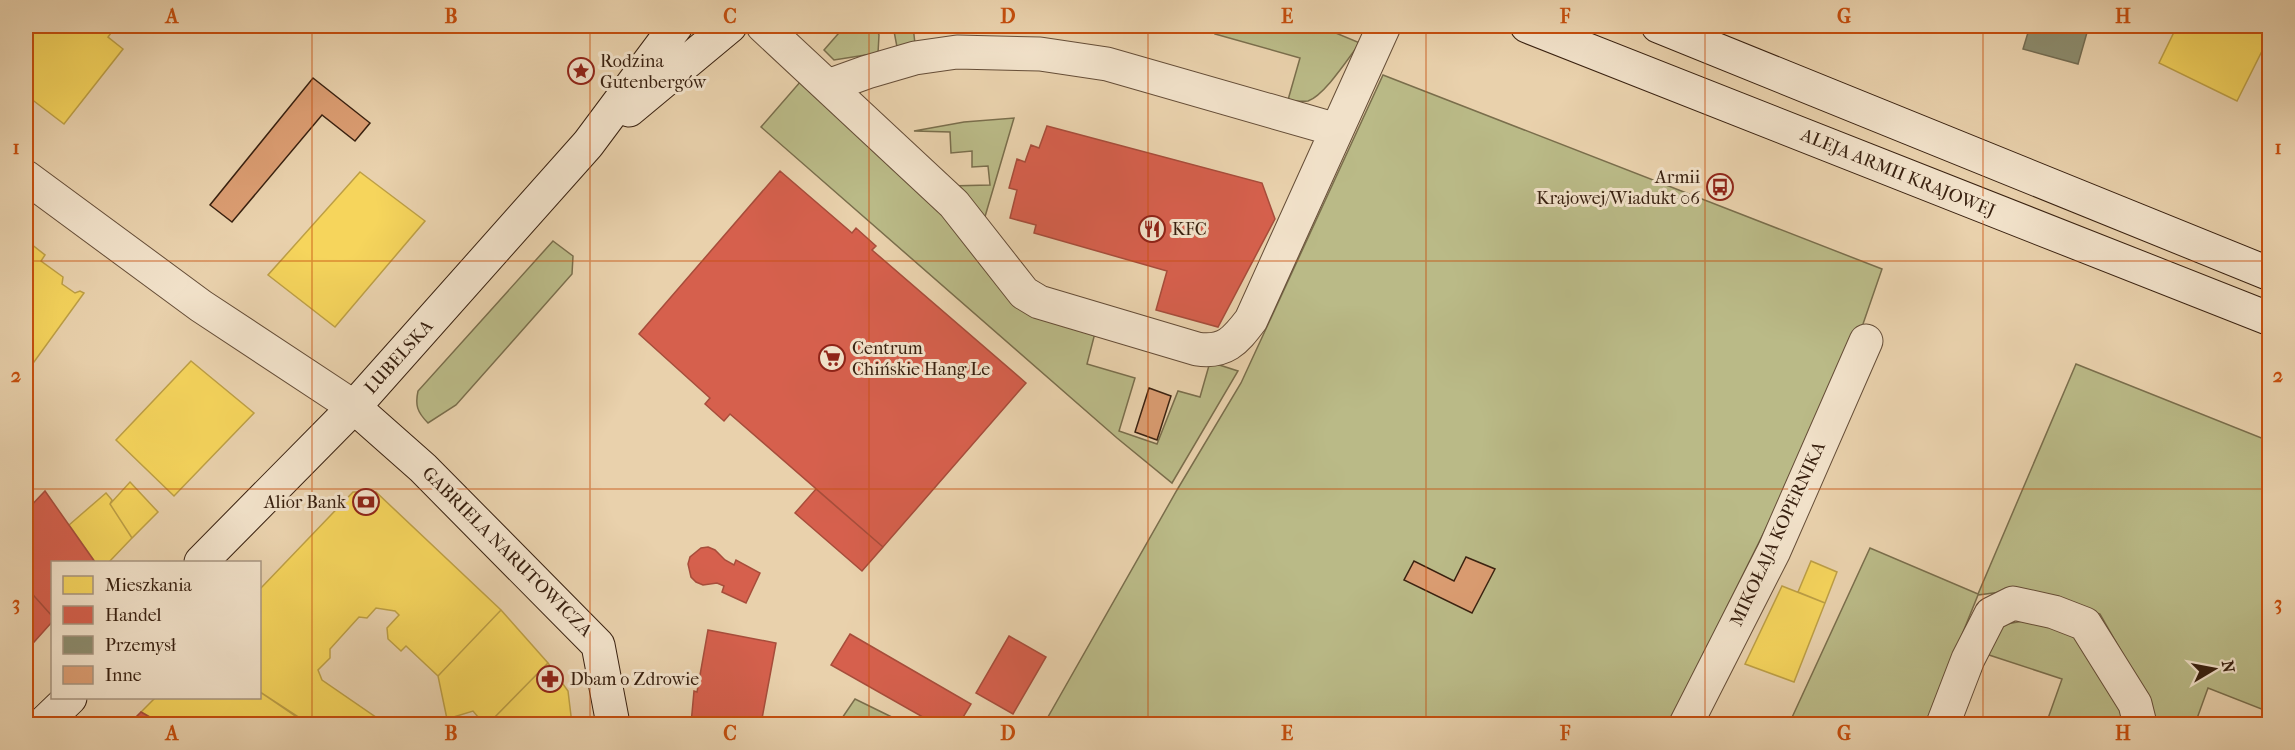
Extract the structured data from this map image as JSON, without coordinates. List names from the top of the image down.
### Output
{
  "streets": {
    "street": [
      "ALEJA ARMII KRAJOWEJ",
      "LUBELSKA",
      "MIKOŁAJA KOPERNIKA",
      "GABRIELA NARUTOWICZA"
    ]
  },
  "crossings": [
    ["LUBELSKA", "GABRIELA NARUTOWICZA"]
  ],
  "places": {
    "place": ["Rodzina Gutenbergów"],
    "bus stop": ["Armii Krajowej/Wiadukt 06"],
    "restaurant": ["KFC"],
    "supermarket": ["Centrum Chińskie Hang Le"],
    "bank": ["Alior Bank"],
    "pharmacy": ["Dbam o Zdrowie"]
  },
  "legend": [
    "Mieszkania",
    "Handel",
    "Przemysł",
    "Inne"
  ],
  "north": "right",
  "grid": {
    "columns": [
      "A",
      "B",
      "C",
      "D",
      "E",
      "F",
      "G",
      "H"
    ],
    "rows": ["1", "2", "3"]
  }
}
